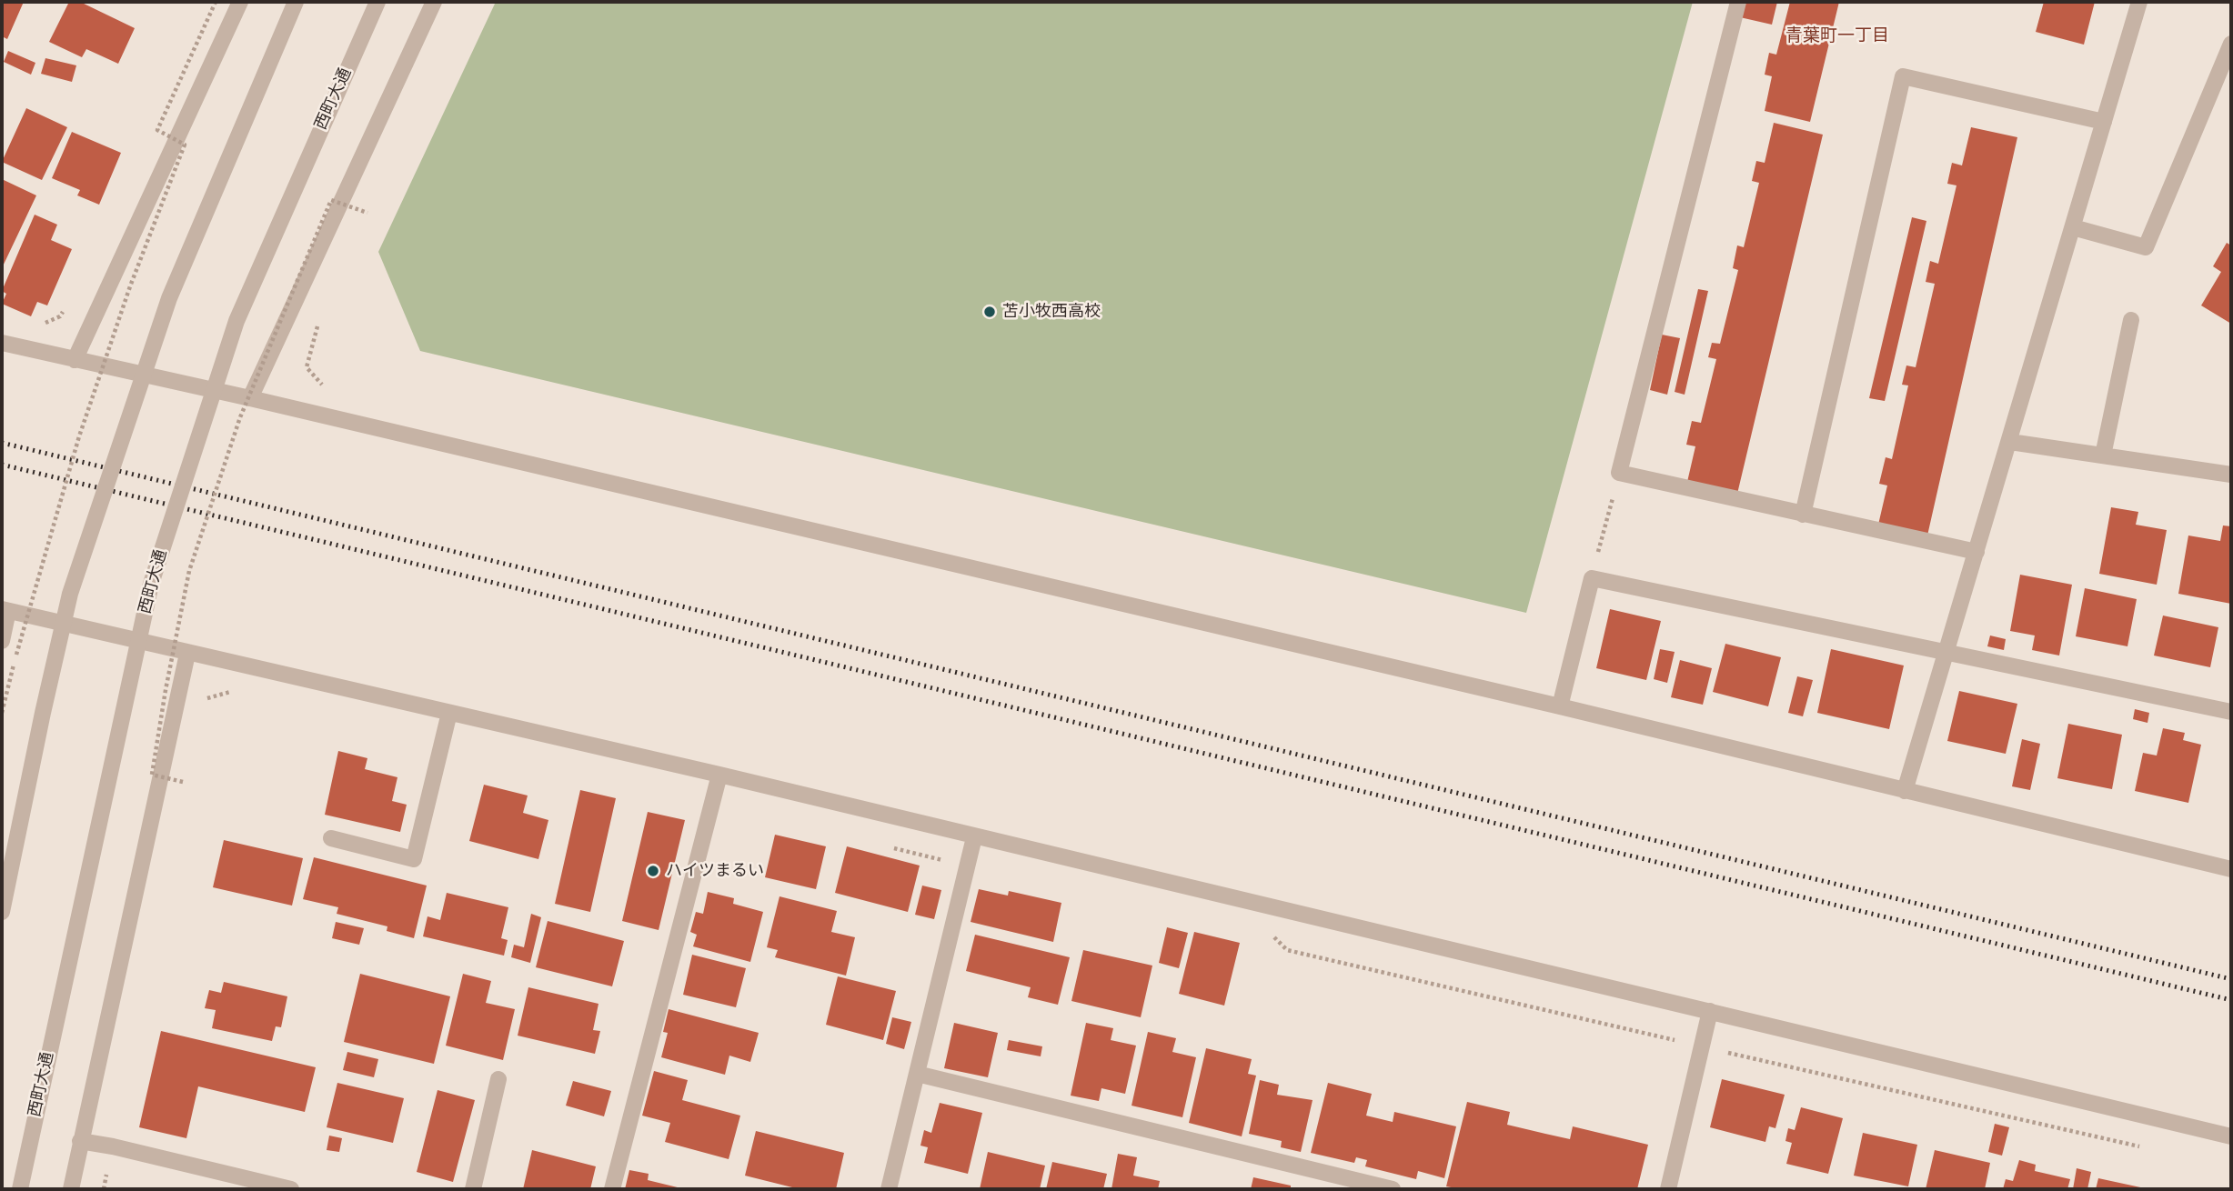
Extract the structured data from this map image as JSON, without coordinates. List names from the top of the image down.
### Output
{
  "streets": {
    "street": ["西町大通"]
  },
  "districts": ["青葉町一丁目"],
  "places": ["苫小牧西高校", "ハイツまるい"]
}
